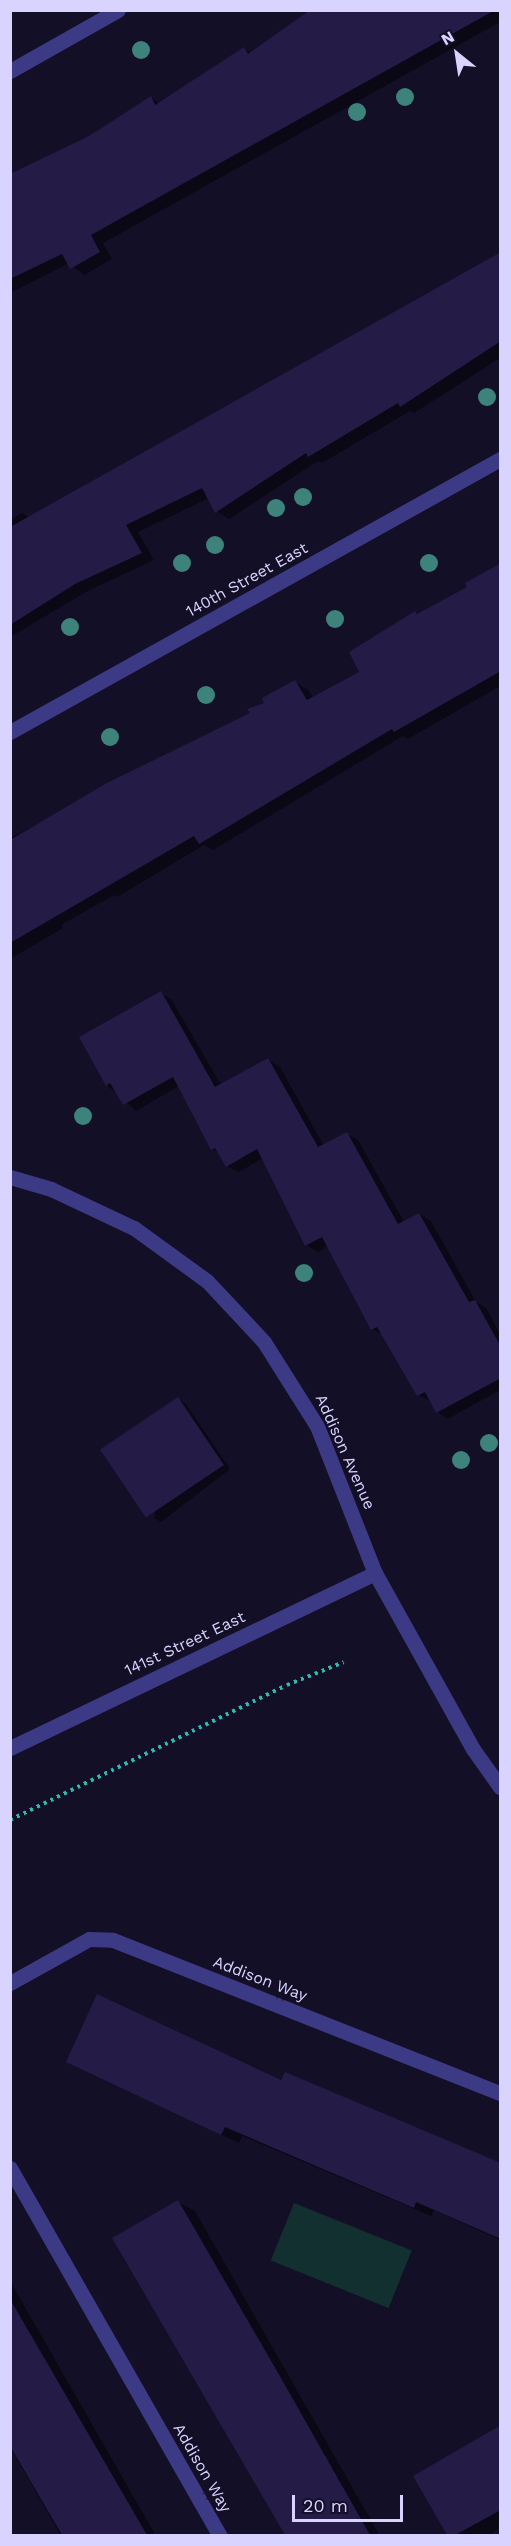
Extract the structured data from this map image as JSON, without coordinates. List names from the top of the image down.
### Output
{
  "streets": {
    "street": [
      "140th Street East",
      "Addison Avenue",
      "141st Street East",
      "Addison Way"
    ]
  },
  "crossings": [
    ["Addison Avenue", "141st Street East"]
  ],
  "scale_bar": "20 m",
  "north": "top left"
}
